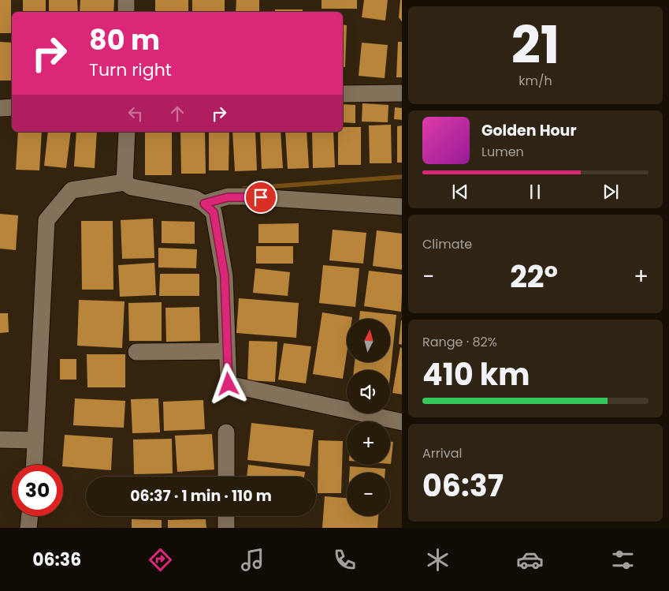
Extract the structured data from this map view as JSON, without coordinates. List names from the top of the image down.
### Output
{
  "north": "top",
  "page": {
    "tile": [
      ["21", "km/h"],
      "Climate",
      ["Range · 82%", "410 km"],
      ["Arrival", "06:37"]
    ],
    "turn": ["80 m", "Turn right"],
    "song": ["Golden Hour", "Lumen"],
    "heat": ["−", "22°", "+"],
    "map_buttons": ["+", "−"],
    "limit": "30",
    "trip": "06:37 · 1 min · 110 m",
    "tabs": "06:36"
  }
}
